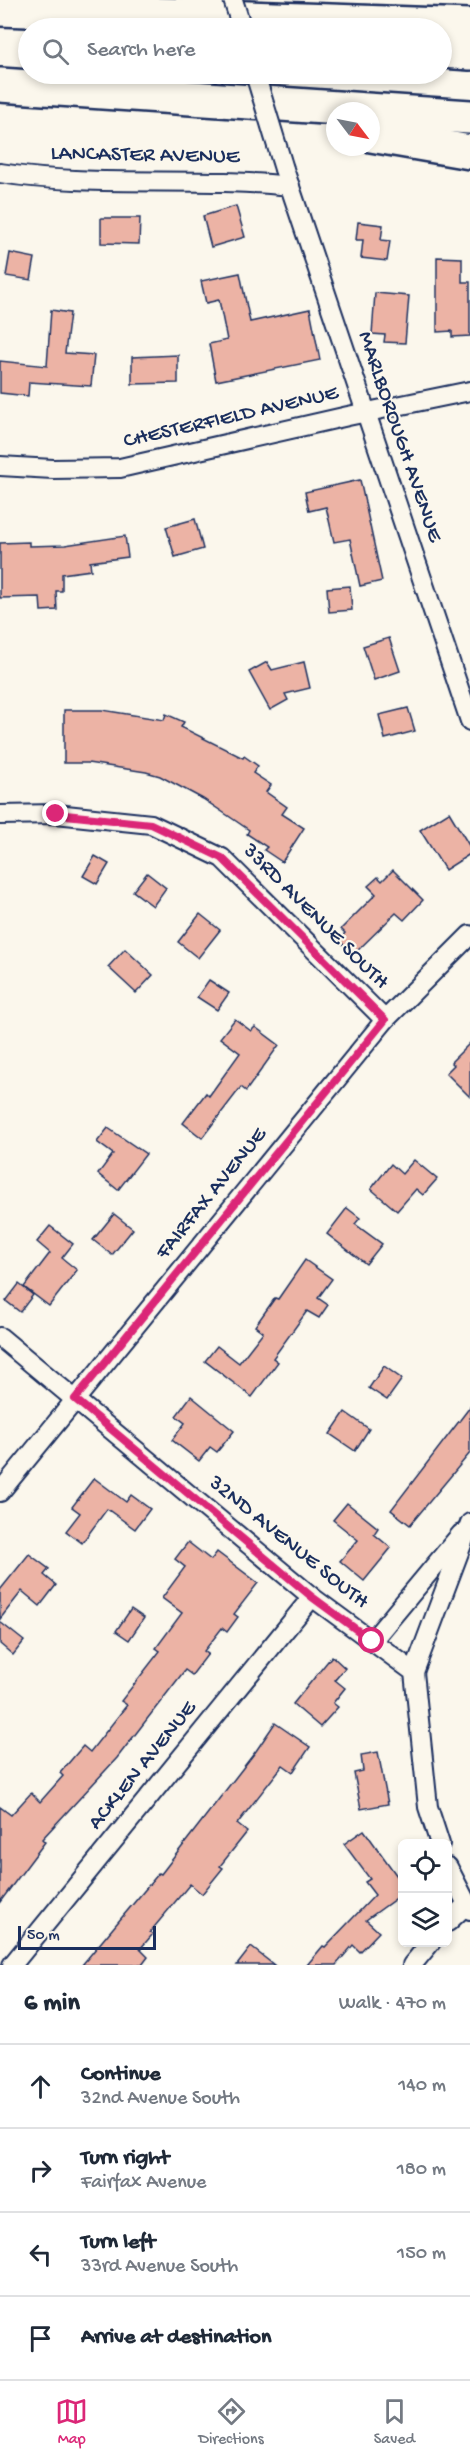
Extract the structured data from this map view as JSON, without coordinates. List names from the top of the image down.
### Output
{
  "streets": {
    "street": [
      "LANCASTER AVENUE",
      "CHESTERFIELD AVENUE",
      "MARLBOROUGH AVENUE",
      "33RD AVENUE SOUTH",
      "FAIRFAX AVENUE",
      "32ND AVENUE SOUTH",
      "ACKLEN AVENUE"
    ]
  },
  "crossings": [
    ["LANCASTER AVENUE", "MARLBOROUGH AVENUE"],
    ["CHESTERFIELD AVENUE", "MARLBOROUGH AVENUE"],
    ["33RD AVENUE SOUTH", "FAIRFAX AVENUE"],
    ["FAIRFAX AVENUE", "32ND AVENUE SOUTH"],
    ["32ND AVENUE SOUTH", "ACKLEN AVENUE"]
  ],
  "scale_bar": "50 m",
  "north": "bottom right",
  "page": {
    "search": "Search here",
    "scale": "50 m",
    "heading": ["6 min", "Walk · 470 m"],
    "list": [
      ["Continue", "32nd Avenue South", "140 m"],
      ["Turn right", "Fairfax Avenue", "180 m"],
      ["Turn left", "33rd Avenue South", "150 m"],
      "Arrive at destination"
    ],
    "nav": ["Map", "Directions", "Saved"]
  }
}
